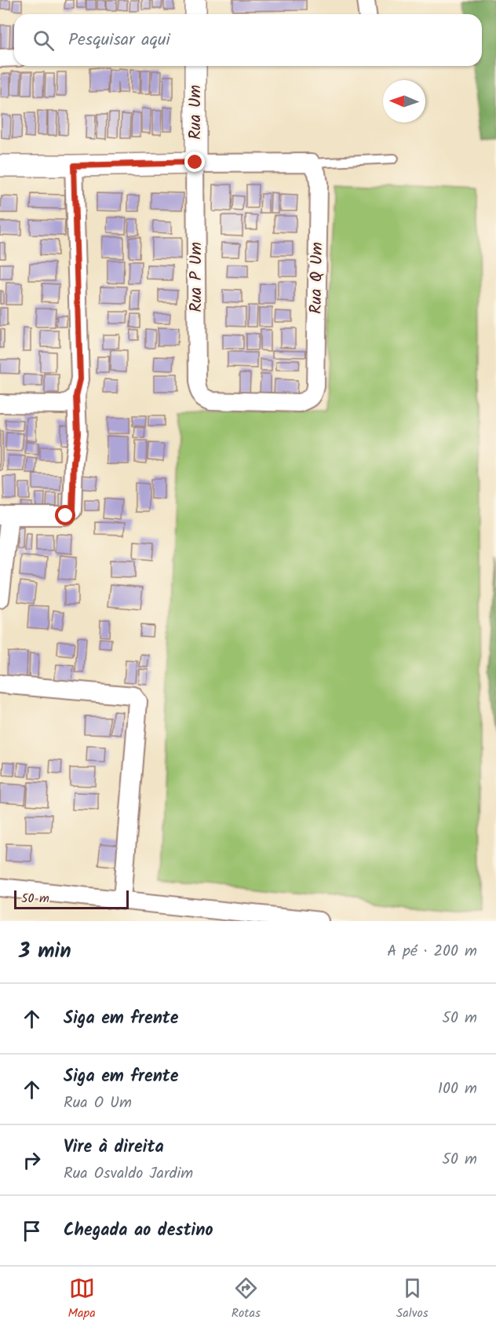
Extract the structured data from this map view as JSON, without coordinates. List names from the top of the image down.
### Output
{
  "streets": {
    "street": ["Rua Um", "Rua P Um", "Rua Q Um"]
  },
  "crossings": [
    ["Rua Um", "Rua P Um"],
    ["Rua P Um", "Rua Q Um"]
  ],
  "scale_bar": "50 m",
  "north": "left",
  "page": {
    "search": "Pesquisar aqui",
    "scale": "50 m",
    "heading": ["3 min", "A pé · 200 m"],
    "list": [
      ["Siga em frente", "50 m"],
      ["Siga em frente", "Rua O Um", "100 m"],
      ["Vire à direita", "Rua Osvaldo Jardim", "50 m"],
      "Chegada ao destino"
    ],
    "nav": ["Mapa", "Rotas", "Salvos"]
  }
}
